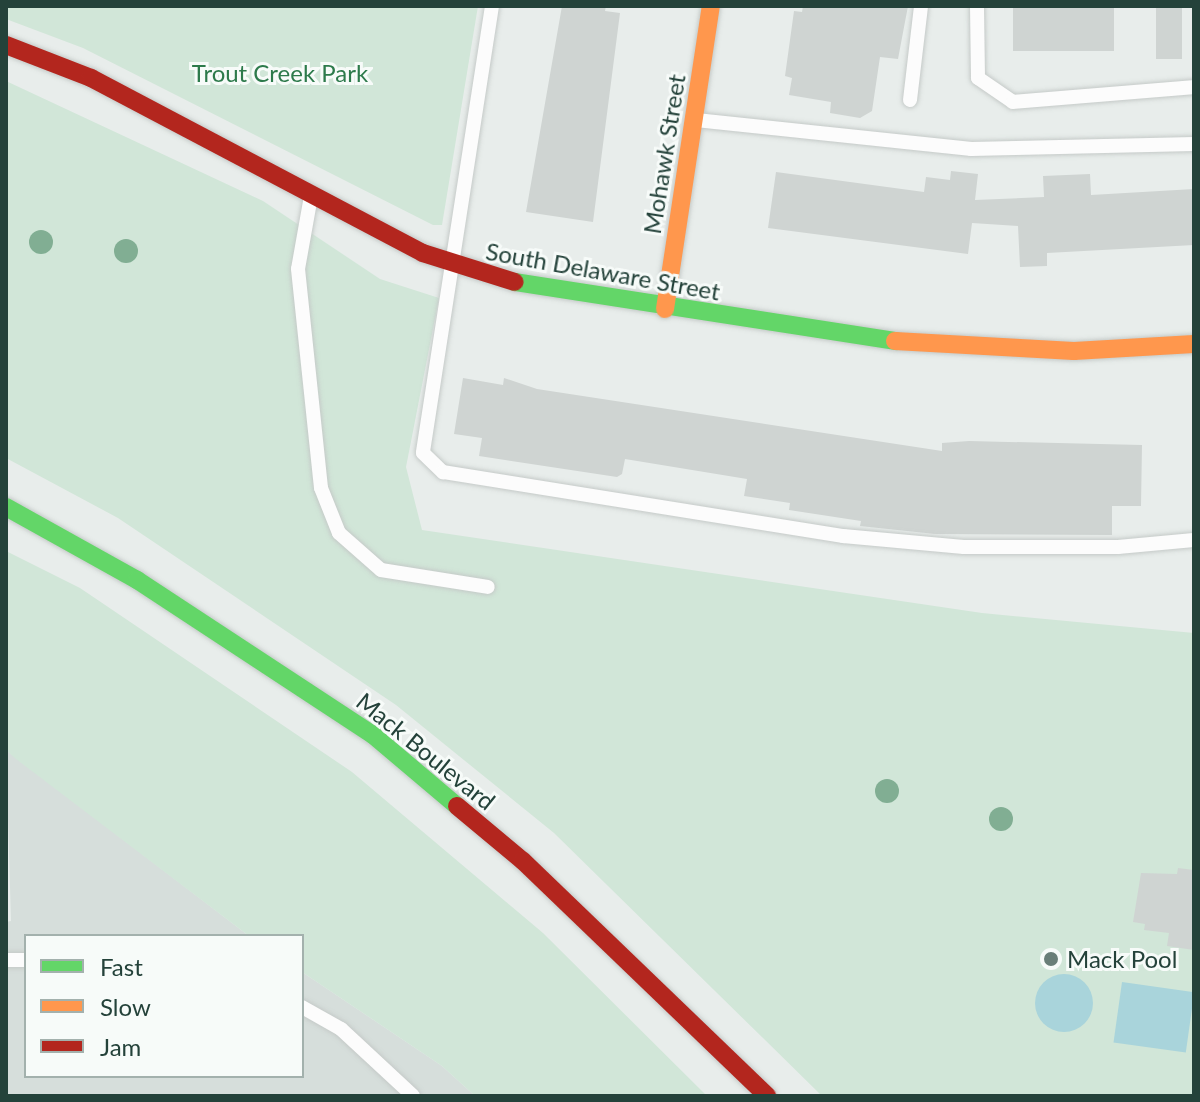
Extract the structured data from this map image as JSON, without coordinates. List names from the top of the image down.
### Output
{
  "streets": {
    "street": ["Mohawk Street", "South Delaware Street", "Mack Boulevard"]
  },
  "crossings": [
    ["Mohawk Street", "South Delaware Street"]
  ],
  "parks": ["Trout Creek Park"],
  "places": ["Mack Pool"],
  "legend": ["Fast", "Slow", "Jam"]
}
